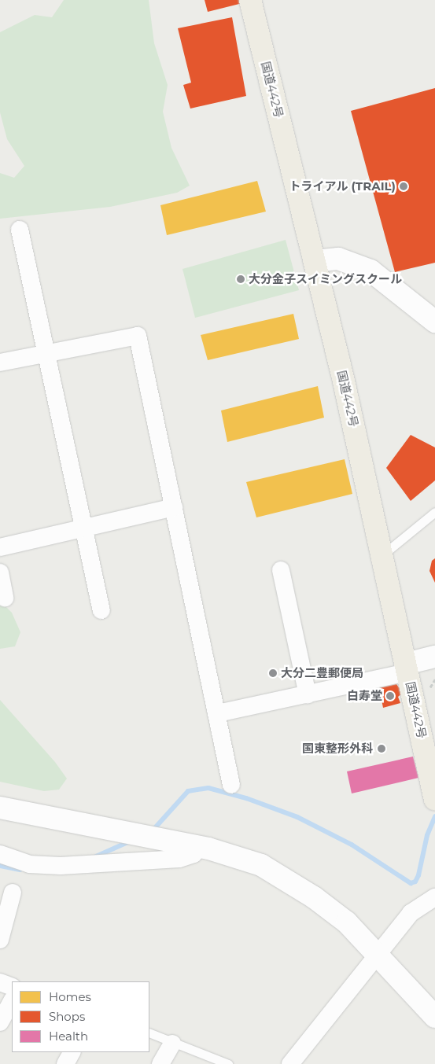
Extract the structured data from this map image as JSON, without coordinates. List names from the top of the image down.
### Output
{
  "streets": {
    "highway": ["国道442号"]
  },
  "places": [
    "トライアル (TRAIL)",
    "大分金子スイミングスクール",
    "大分二豊郵便局",
    "白寿堂",
    "国東整形外科"
  ],
  "legend": ["Homes", "Shops", "Health"]
}
